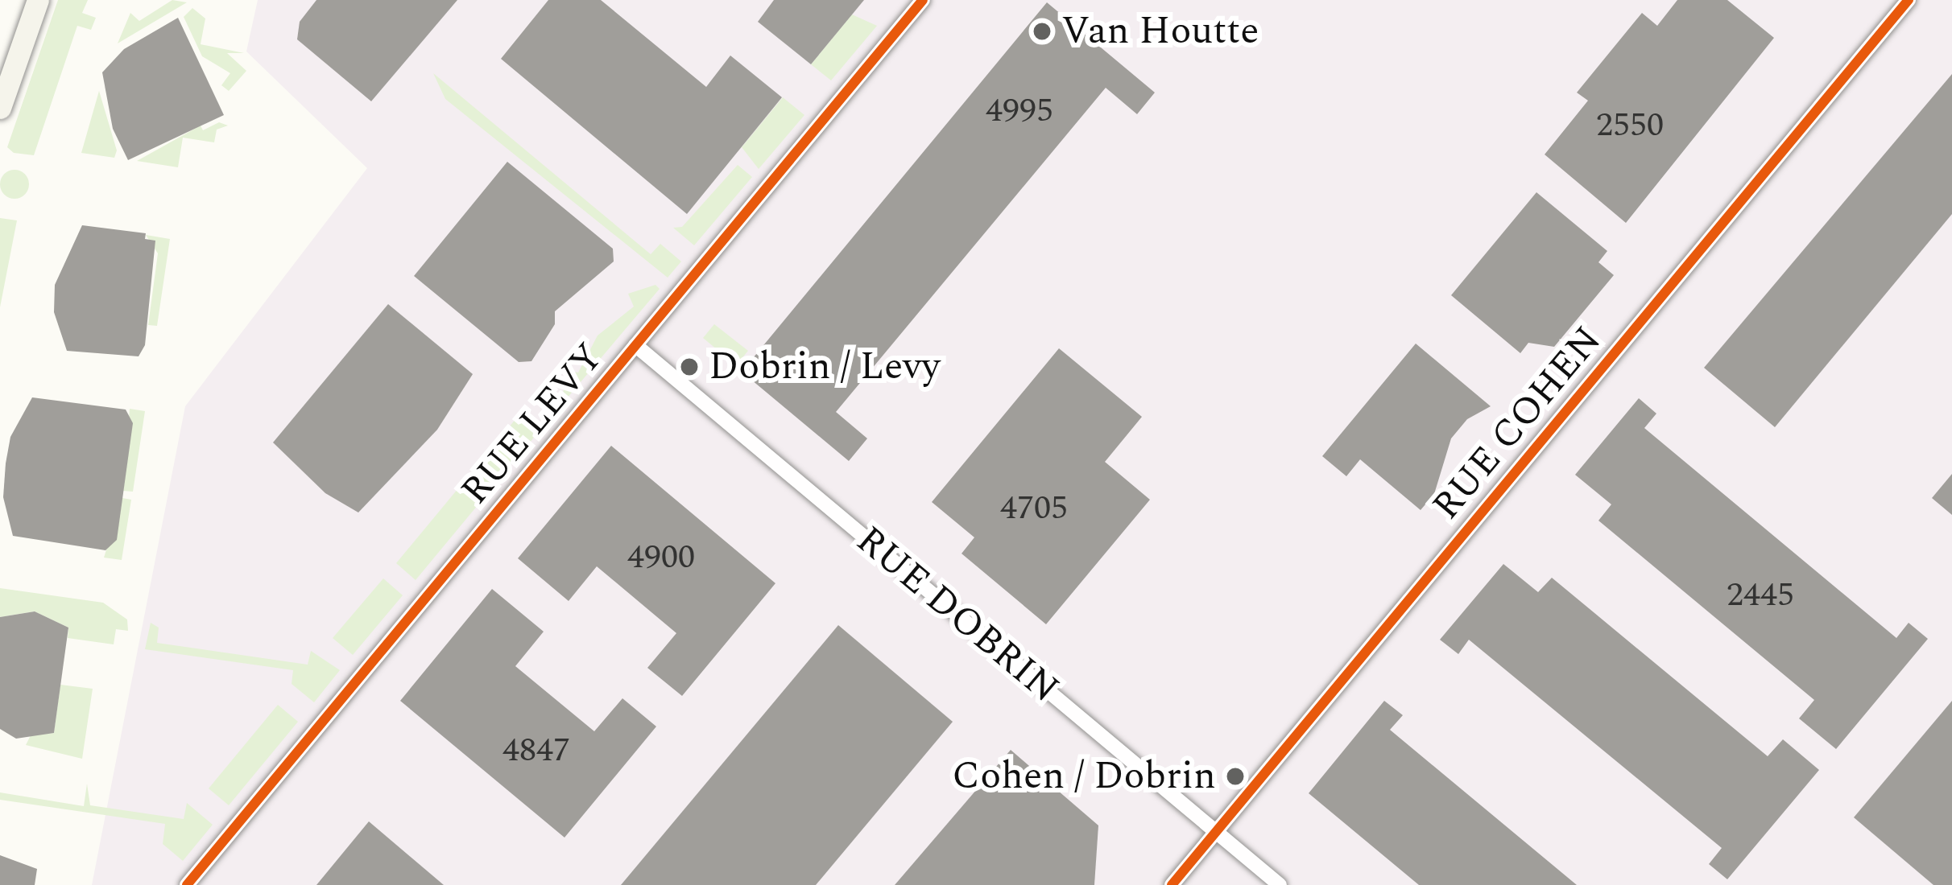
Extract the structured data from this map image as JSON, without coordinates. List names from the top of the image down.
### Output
{
  "streets": {
    "street": ["RUE COHEN", "RUE LEVY", "RUE DOBRIN"]
  },
  "crossings": [
    ["RUE COHEN", "RUE DOBRIN"],
    ["RUE LEVY", "RUE DOBRIN"]
  ],
  "places": ["Van Houtte", "Dobrin / Levy", "Cohen / Dobrin"],
  "house_numbers": [
    "4995",
    "2550",
    "4705",
    "4900",
    "2445",
    "4847"
  ]
}
